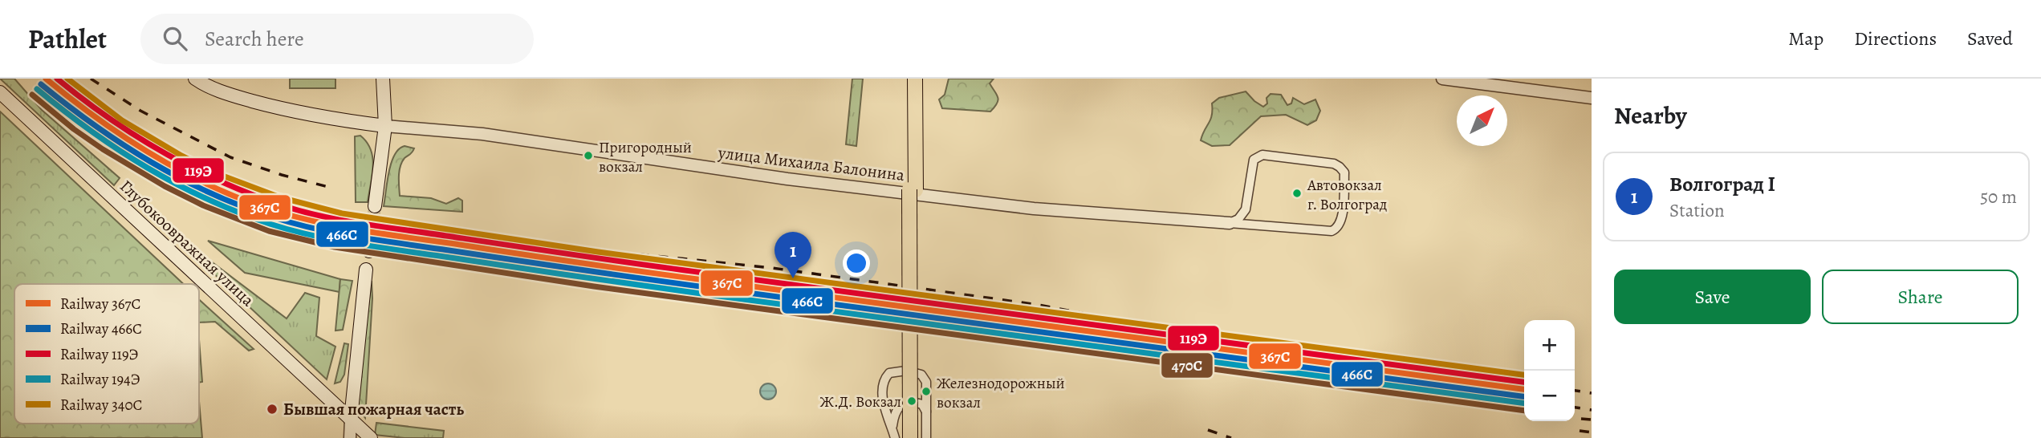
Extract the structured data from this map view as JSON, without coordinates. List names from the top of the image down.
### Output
{
  "streets": {
    "main road": ["улица Михаила Балонина", "Глубокоовражная улица"]
  },
  "places": [
    "Пригородный вокзал",
    "Автовокзал г. Волгоград",
    "Железнодорожный вокзал",
    "Ж.Д. Вокзал",
    "Бывшая пожарная часть"
  ],
  "lines": [
    "rail line 367С",
    "rail line 119Э",
    "rail line 340С",
    "rail line 466С",
    "rail line 194Э",
    "transit line 470С"
  ],
  "legend": [
    "Railway 367С",
    "Railway 466С",
    "Railway 119Э",
    "Railway 194Э",
    "Railway 340С"
  ],
  "north": "top right",
  "page": {
    "header": "Pathlet",
    "search": "Search here",
    "nav": ["Map", "Directions", "Saved"],
    "heading": "Nearby",
    "list": [
      {
        "mark": "1",
        "name": "Волгоград I",
        "note": "Station",
        "value": "50 m"
      }
    ],
    "pins": "1",
    "buttons": ["Save", "Share"],
    "map_buttons": ["+", "−"]
  }
}
